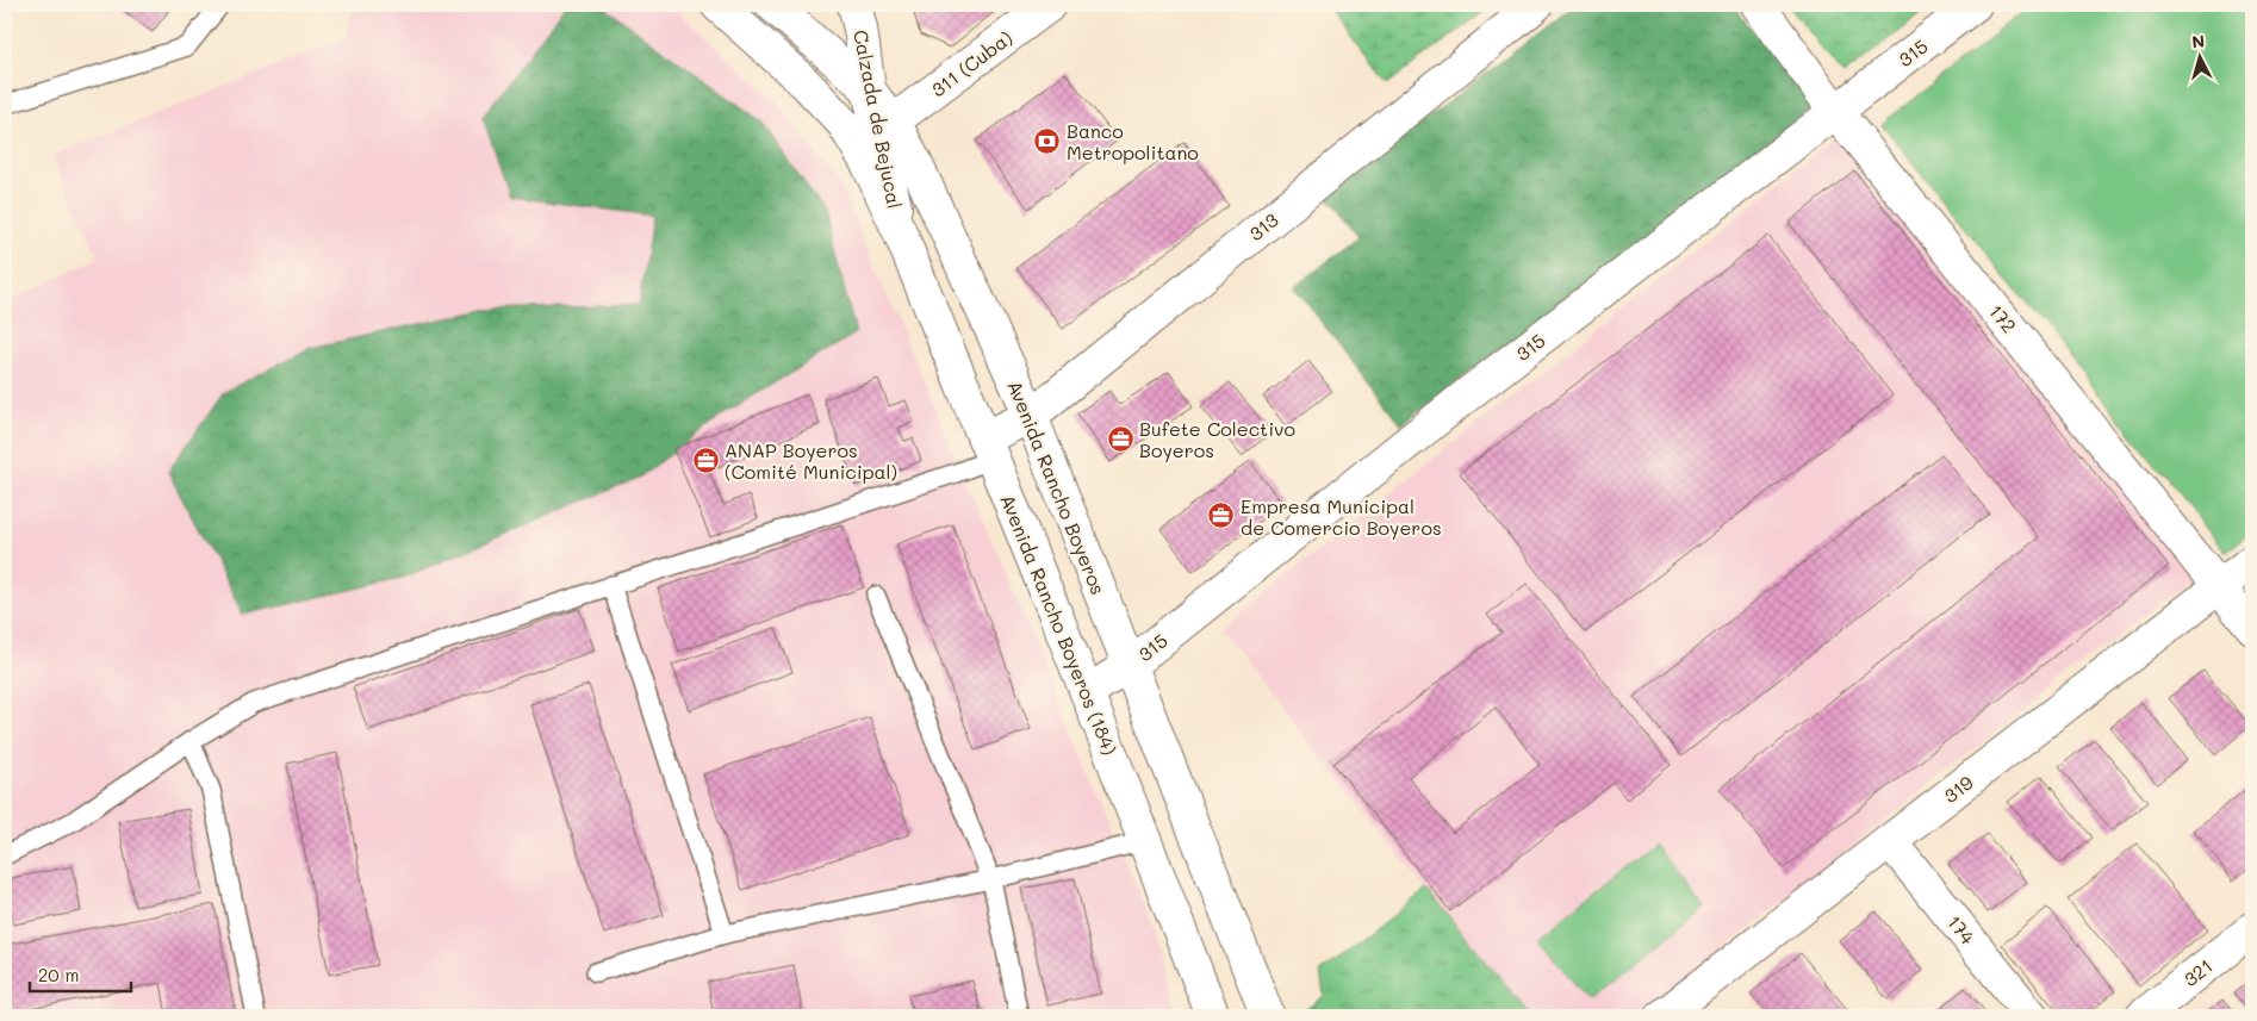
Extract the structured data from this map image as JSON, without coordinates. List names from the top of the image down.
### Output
{
  "streets": {
    "street": [
      "315",
      "311 (Cuba)",
      "Calzada de Bejucal",
      "313",
      "172",
      "Avenida Rancho Boyeros",
      "Avenida Rancho Boyeros (184)",
      "319",
      "174",
      "321"
    ]
  },
  "crossings": [
    ["315", "172"],
    ["315", "Avenida Rancho Boyeros"],
    ["315", "Avenida Rancho Boyeros (184)"],
    ["311 (Cuba)", "Avenida Rancho Boyeros"],
    ["Calzada de Bejucal", "Avenida Rancho Boyeros"],
    ["Calzada de Bejucal", "Avenida Rancho Boyeros (184)"],
    ["313", "Avenida Rancho Boyeros"],
    ["313", "Avenida Rancho Boyeros (184)"],
    ["172", "319"],
    ["319", "174"]
  ],
  "places": {
    "bank": ["Banco Metropolitano"],
    "office": ["Bufete Colectivo Boyeros", "ANAP Boyeros (Comité Municipal)", "Empresa Municipal de Comercio Boyeros"]
  },
  "scale_bar": "20 m",
  "north": "top"
}
